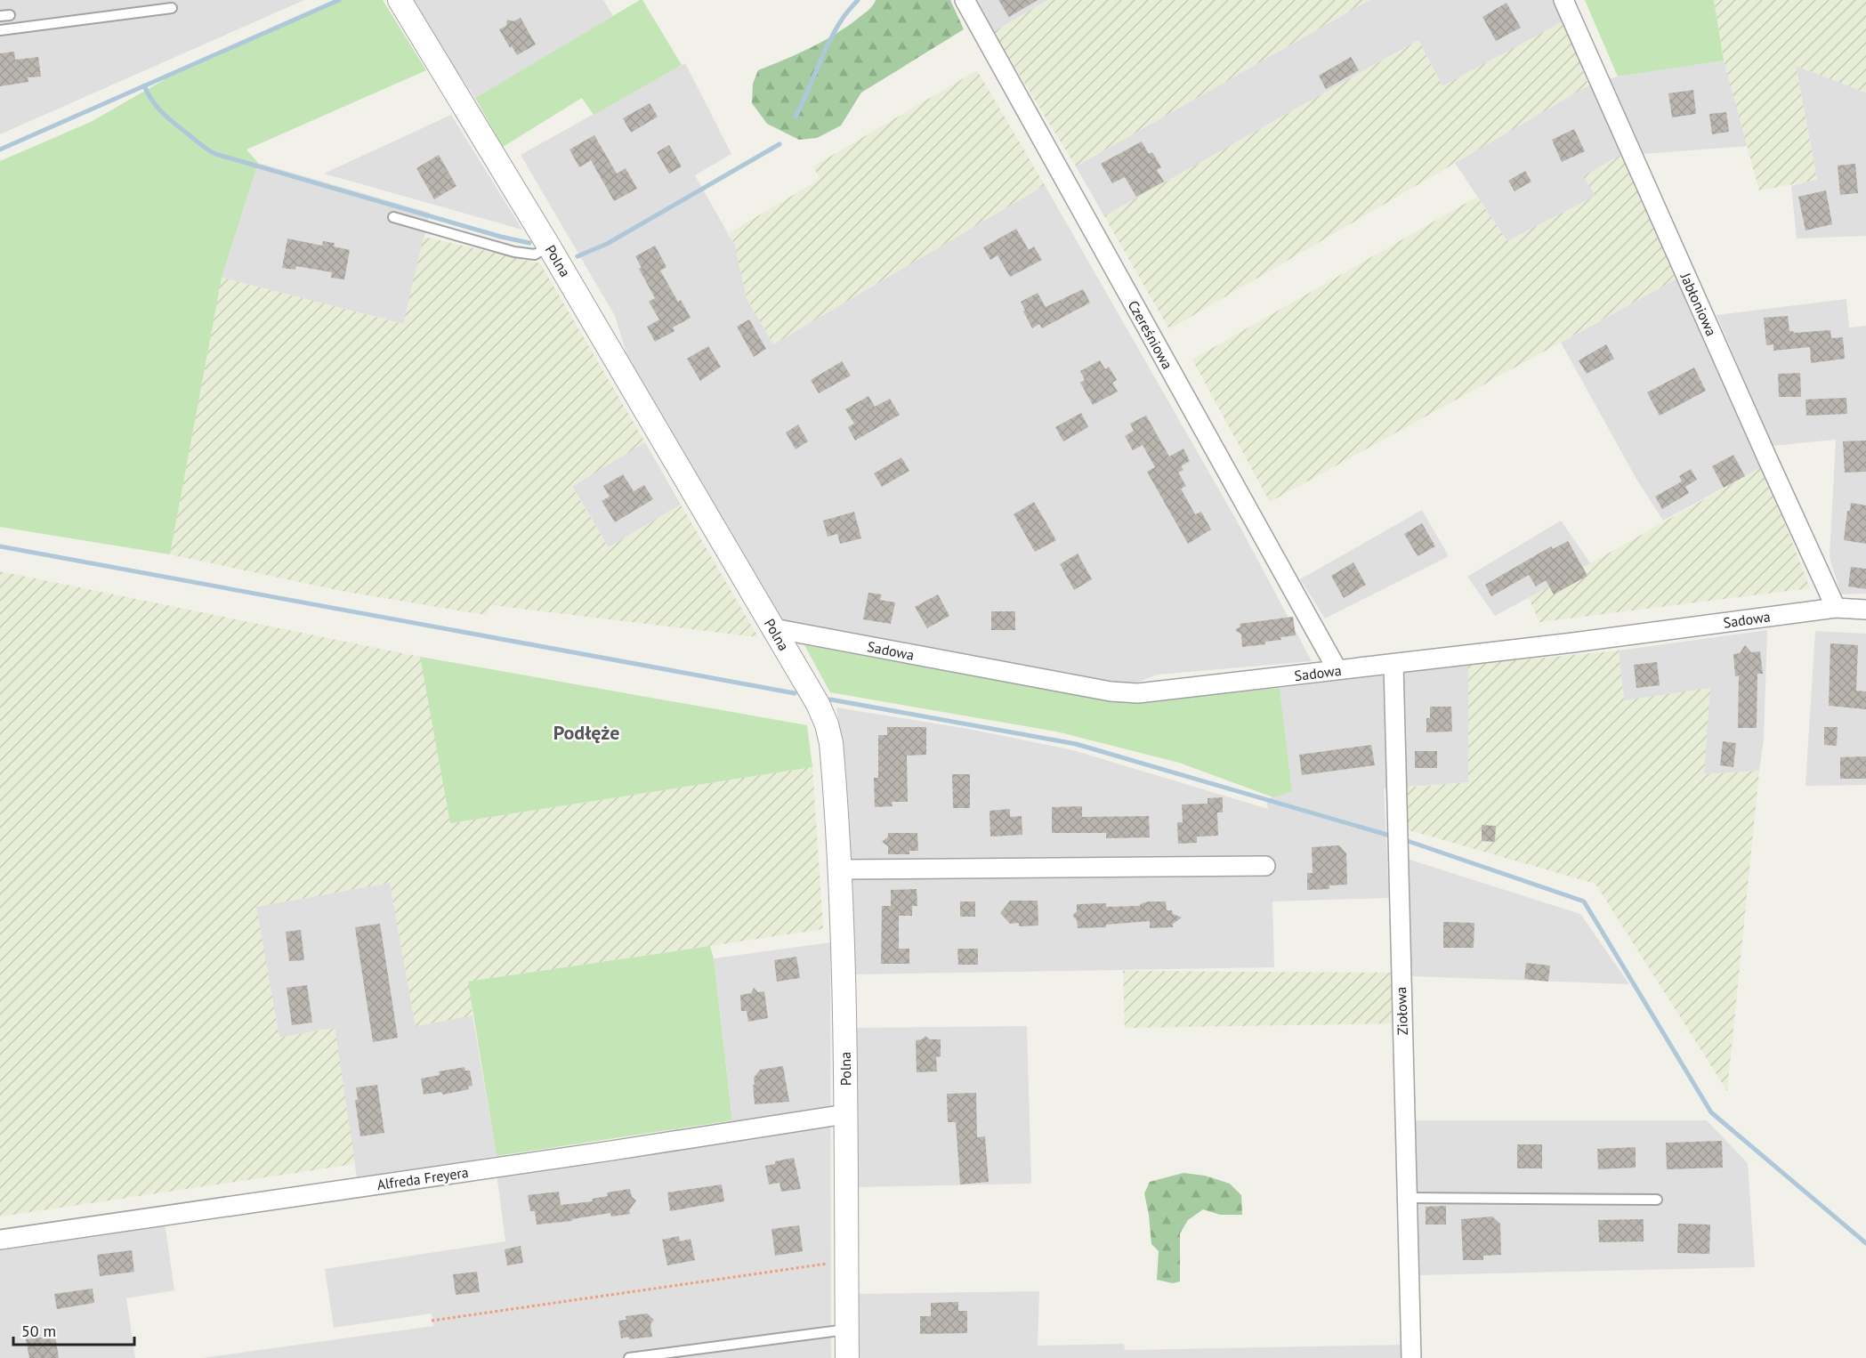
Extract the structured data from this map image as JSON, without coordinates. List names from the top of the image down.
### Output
{
  "streets": {
    "street": [
      "Polna",
      "Jabłoniowa",
      "Czereśniowa",
      "Sadowa",
      "Ziołowa",
      "Alfreda Freyera"
    ]
  },
  "crossings": [
    ["Polna", "Sadowa"],
    ["Polna", "Alfreda Freyera"],
    ["Jabłoniowa", "Sadowa"],
    ["Czereśniowa", "Sadowa"],
    ["Sadowa", "Ziołowa"]
  ],
  "districts": ["Podłęże"],
  "scale_bar": "50 m"
}
